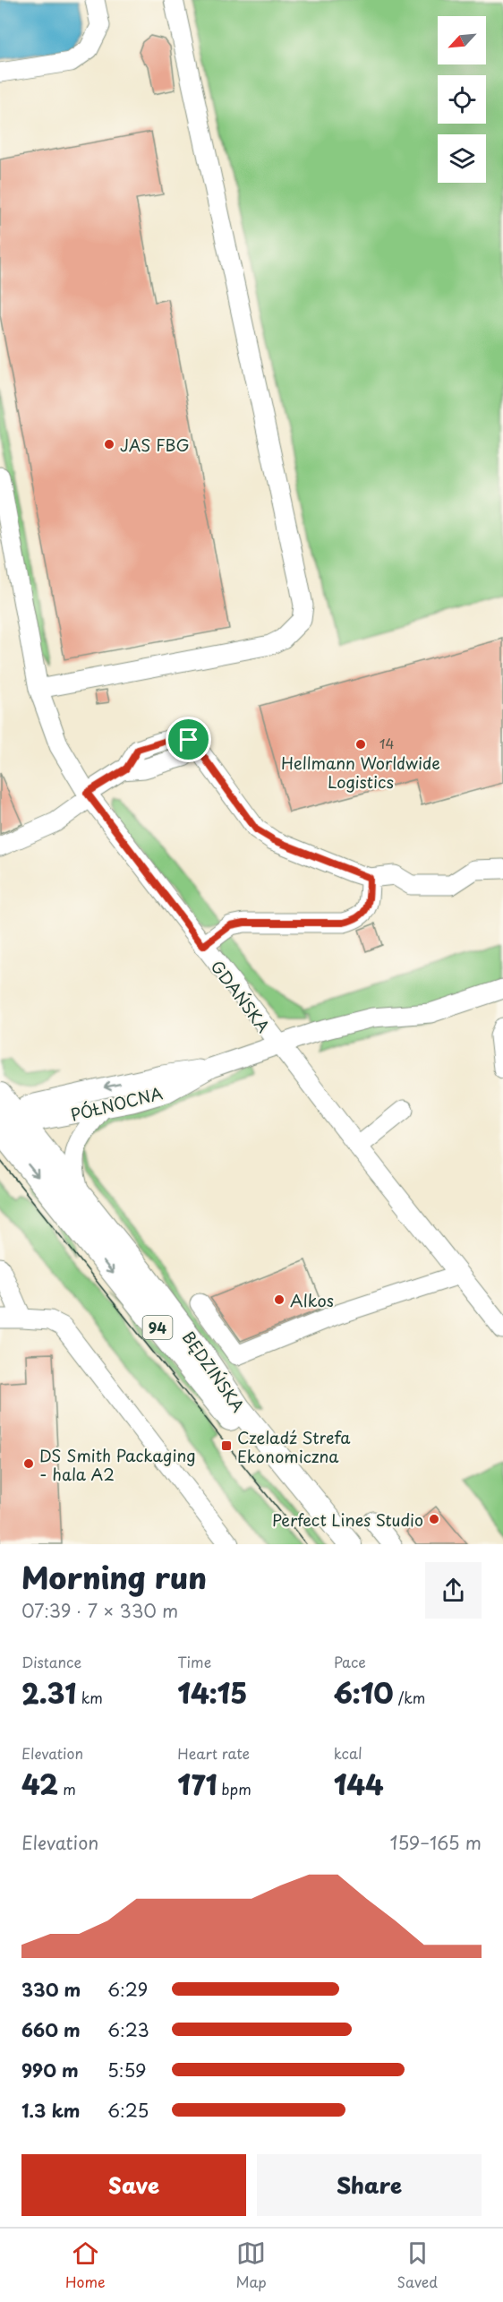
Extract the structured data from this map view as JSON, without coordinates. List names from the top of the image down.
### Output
{
  "streets": {
    "main road": ["94", "BĘDZIŃSKA"],
    "street": ["GDAŃSKA", "PÓŁNOCNA"]
  },
  "crossings": [
    ["GDAŃSKA", "PÓŁNOCNA"],
    ["PÓŁNOCNA", "BĘDZIŃSKA"]
  ],
  "places": {
    "other": [
      "JAS FBG",
      "Hellmann Worldwide Logistics",
      "Alkos",
      "DS Smith Packaging - hala A2",
      "Perfect Lines Studio"
    ],
    "transit": ["Czeladź Strefa Ekonomiczna"]
  },
  "house_numbers": ["14"],
  "north": "bottom left",
  "page": {
    "heading": ["Morning run", "07:39 · 7 × 330 m"],
    "stats": [
      ["Distance", "2.31 km"],
      ["Time", "14:15"],
      ["Pace", "6:10 /km"],
      ["Elevation", "42 m"],
      ["Heart rate", "171 bpm"],
      ["kcal", "144"]
    ],
    "chart": ["Elevation", "159–165 m"],
    "list": [
      {
        "name": "330 m",
        "note": "6:29"
      },
      {
        "name": "660 m",
        "note": "6:23"
      },
      {
        "name": "990 m",
        "note": "5:59"
      },
      {
        "name": "1.3 km",
        "note": "6:25"
      }
    ],
    "buttons": ["Save", "Share"],
    "tabs": ["Home", "Map", "Saved"]
  }
}
